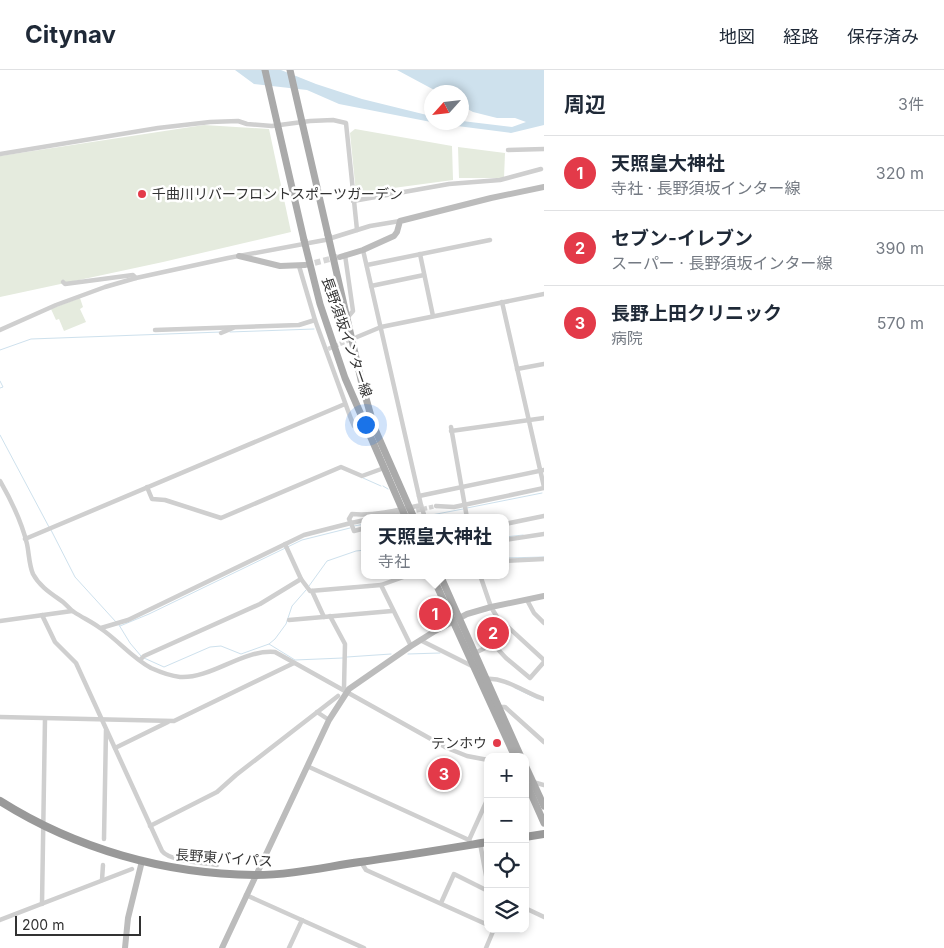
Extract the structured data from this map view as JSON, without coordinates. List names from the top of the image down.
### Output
{
  "streets": {
    "highway": ["長野東バイパス"],
    "main road": ["長野須坂インター線"]
  },
  "places": ["千曲川リバーフロントスポーツガーデン", "テンホウ"],
  "scale_bar": "200 m",
  "north": "bottom left",
  "page": {
    "header": "Citynav",
    "nav": ["地図", "経路", "保存済み"],
    "heading": ["周辺", "3件"],
    "list": [
      {
        "mark": "1",
        "name": "天照皇大神社",
        "note": "寺社 · 長野須坂インター線",
        "value": "320 m"
      },
      {
        "mark": "2",
        "name": "セブン-イレブン",
        "note": "スーパー · 長野須坂インター線",
        "value": "390 m"
      },
      {
        "mark": "3",
        "name": "長野上田クリニック",
        "note": "病院",
        "value": "570 m"
      }
    ],
    "popup": ["天照皇大神社", "寺社"],
    "pins": ["1", "2", "3"],
    "map_buttons": ["+", "−"],
    "scale": "200 m"
  }
}
